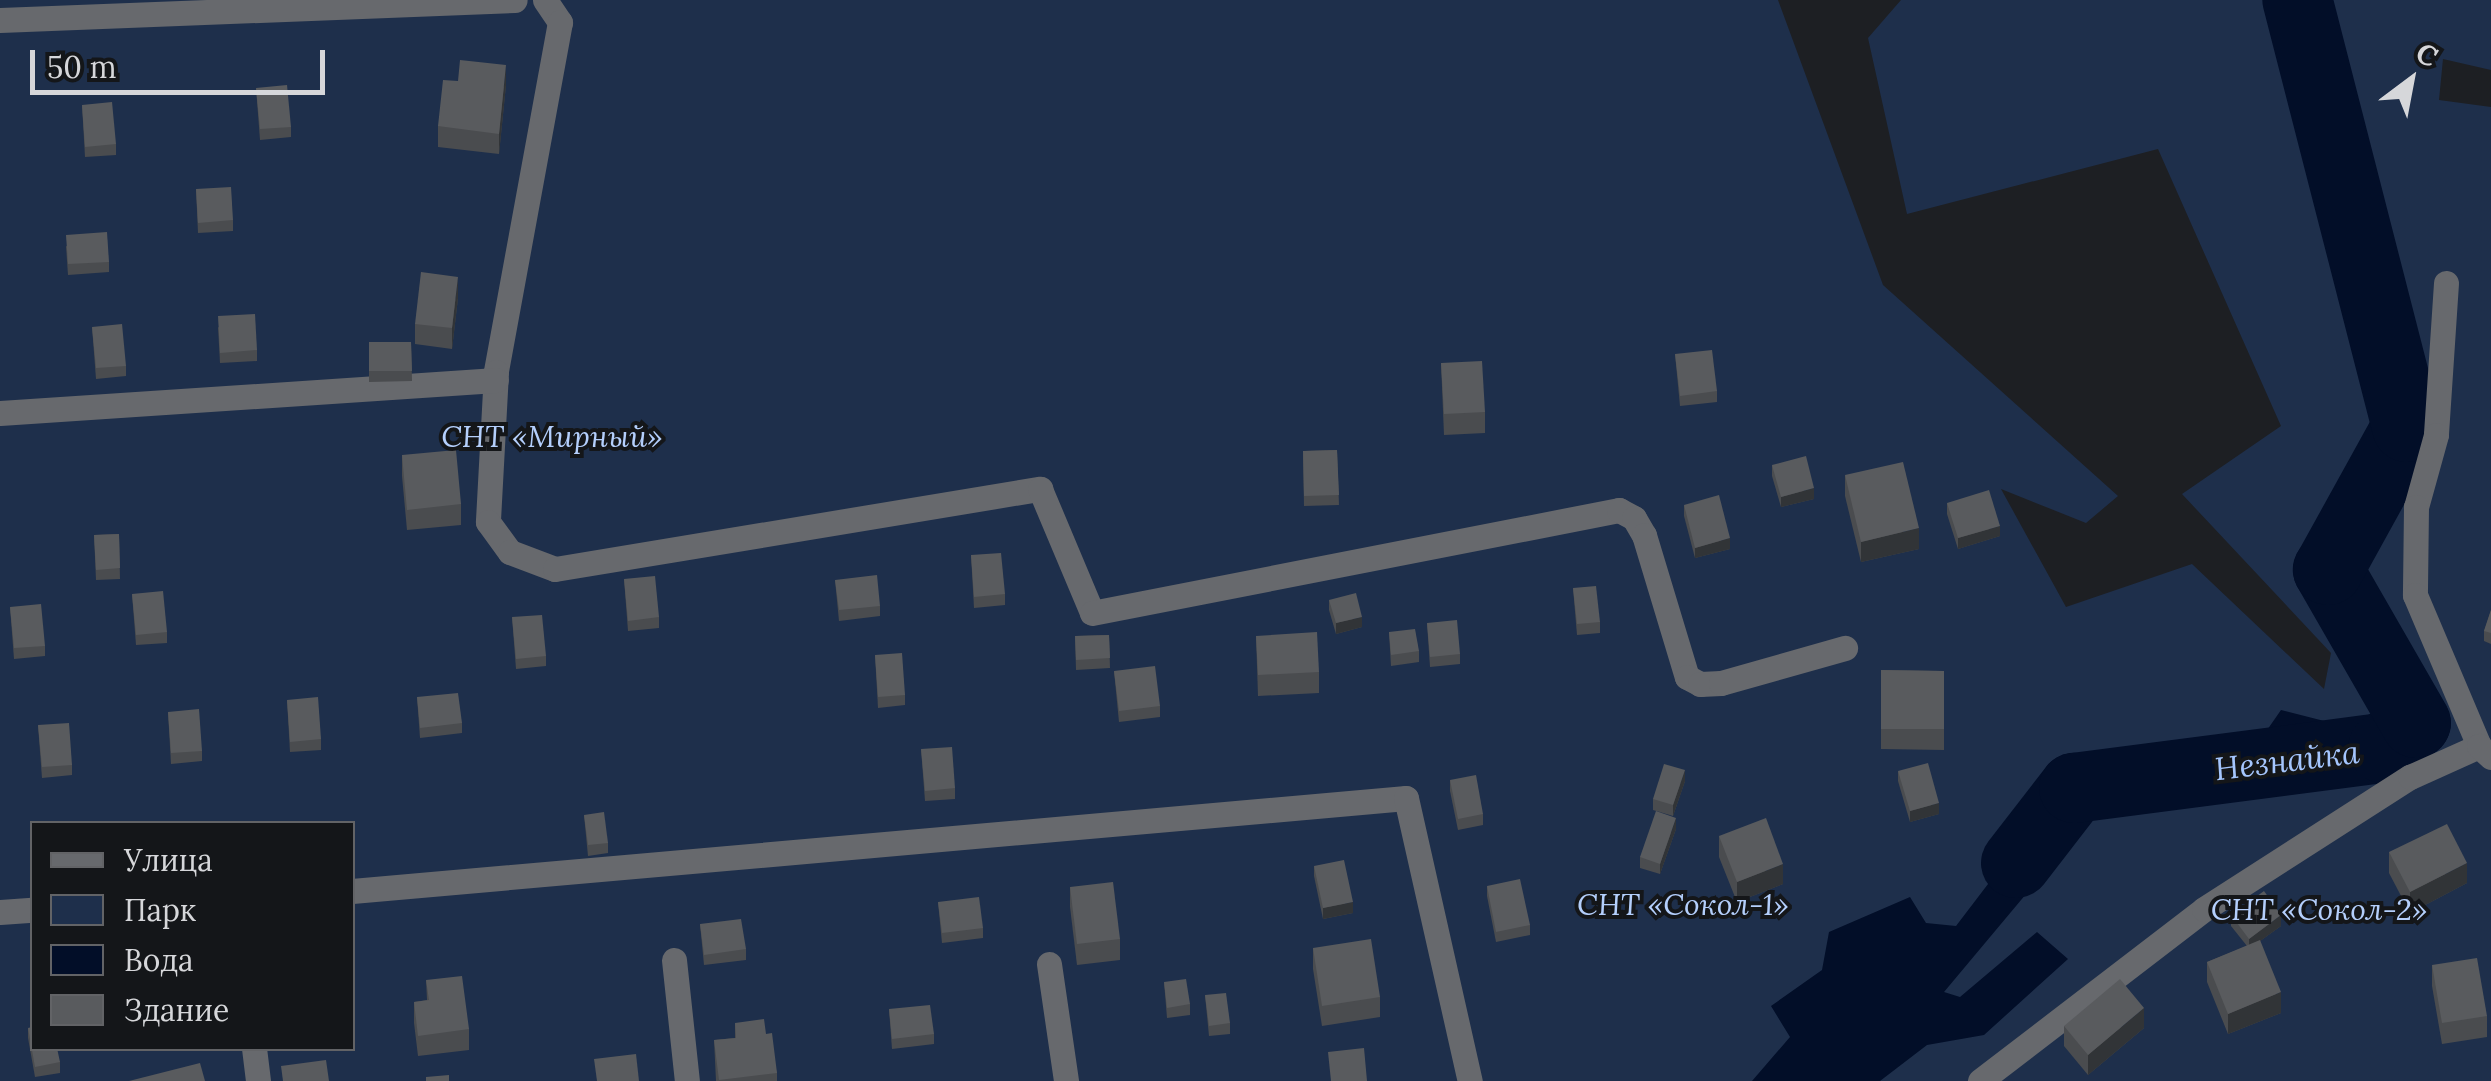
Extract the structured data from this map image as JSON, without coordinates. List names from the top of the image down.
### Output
{
  "water": ["Незнайка"],
  "parks": ["СНТ «Мирный»", "СНТ «Сокол-1»", "СНТ «Сокол-2»"],
  "legend": [
    "Улица",
    "Парк",
    "Вода",
    "Здание"
  ],
  "scale_bar": "50 m",
  "north": "top right"
}
